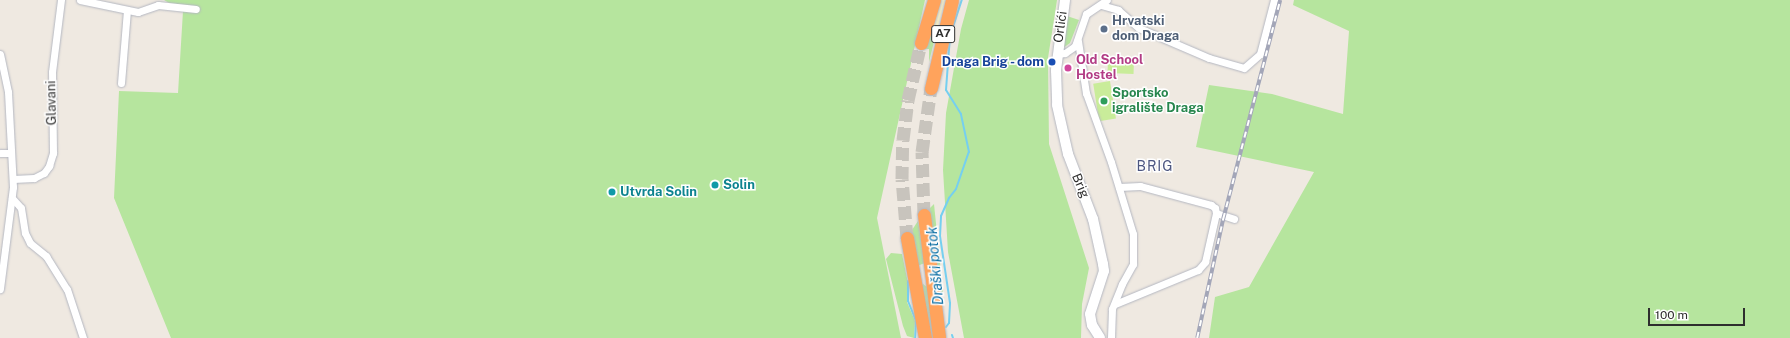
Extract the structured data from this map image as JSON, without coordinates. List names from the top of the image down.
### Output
{
  "streets": {
    "highway": ["A7"],
    "street": ["Orlići", "Glavani", "Brig"]
  },
  "crossings": [
    ["Orlići", "Brig"]
  ],
  "districts": ["BRIG"],
  "water": ["Draški potok"],
  "places": [
    "Hrvatski dom Draga",
    "Draga Brig - dom",
    "Old School Hostel",
    "Sportsko igralište Draga",
    "Solin",
    "Utvrda Solin"
  ],
  "scale_bar": "100 m"
}
